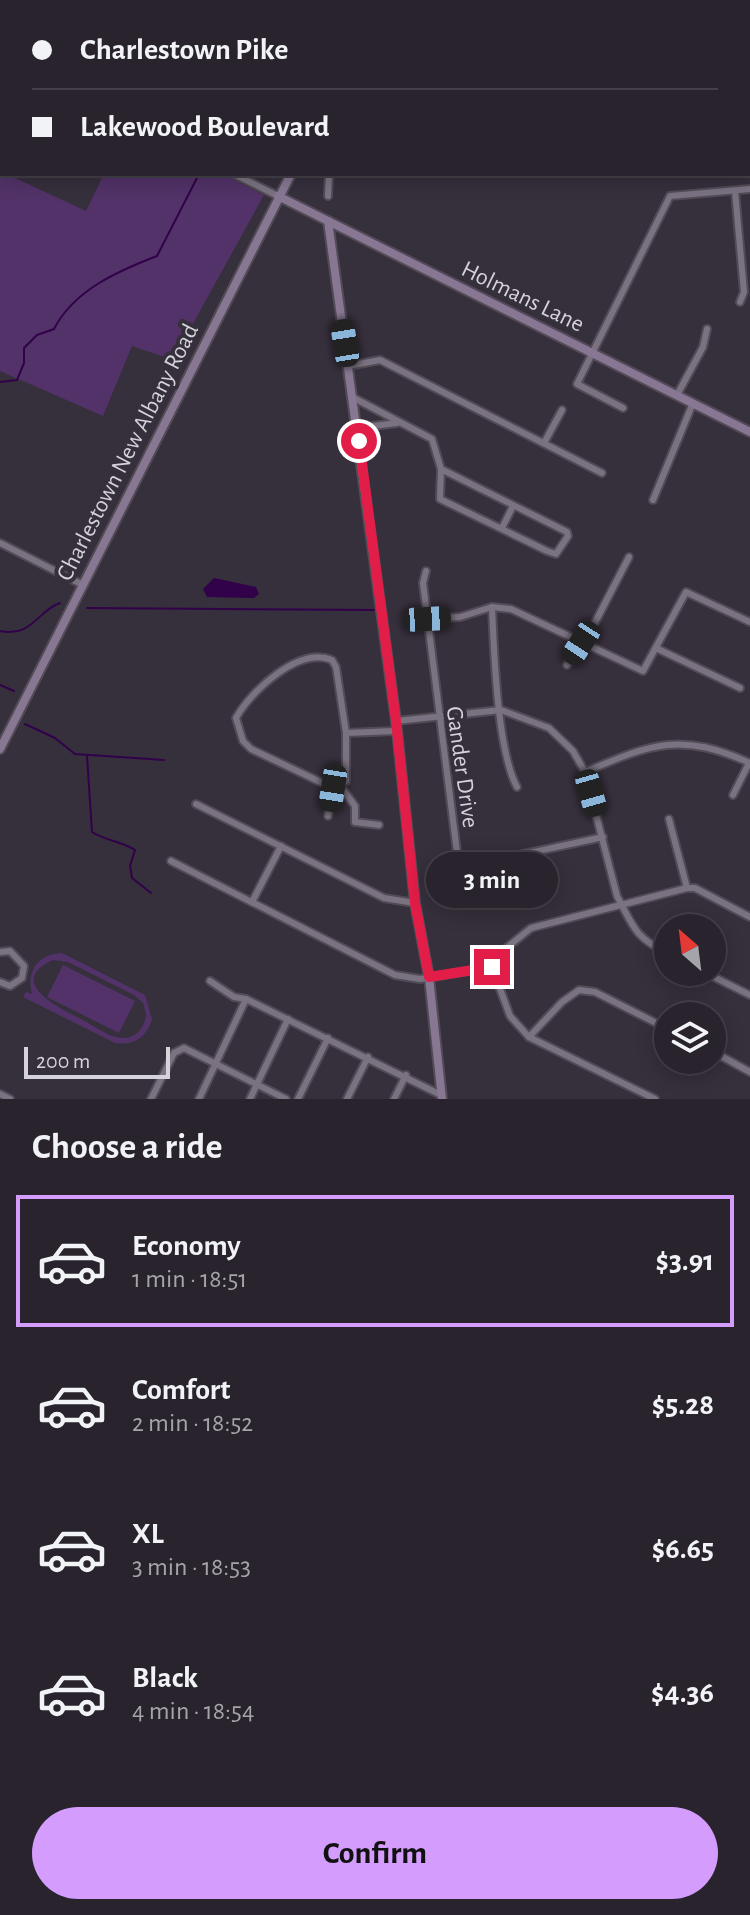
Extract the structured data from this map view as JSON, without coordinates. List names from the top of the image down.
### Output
{
  "streets": {
    "main road": ["Holmans Lane", "Charlestown New Albany Road"],
    "street": ["Gander Drive"]
  },
  "crossings": [
    ["Holmans Lane", "Charlestown New Albany Road"]
  ],
  "scale_bar": "200 m",
  "north": "top left",
  "page": {
    "banner": ["Charlestown Pike", "Lakewood Boulevard"],
    "bubble": "3 min",
    "scale": "200 m",
    "heading": "Choose a ride",
    "list": [
      {
        "name": "Economy",
        "note": "1 min · 18:51",
        "value": "$3.91"
      },
      {
        "name": "Comfort",
        "note": "2 min · 18:52",
        "value": "$5.28"
      },
      {
        "name": "XL",
        "note": "3 min · 18:53",
        "value": "$6.65"
      },
      {
        "name": "Black",
        "note": "4 min · 18:54",
        "value": "$4.36"
      }
    ],
    "buttons": "Confirm"
  }
}
